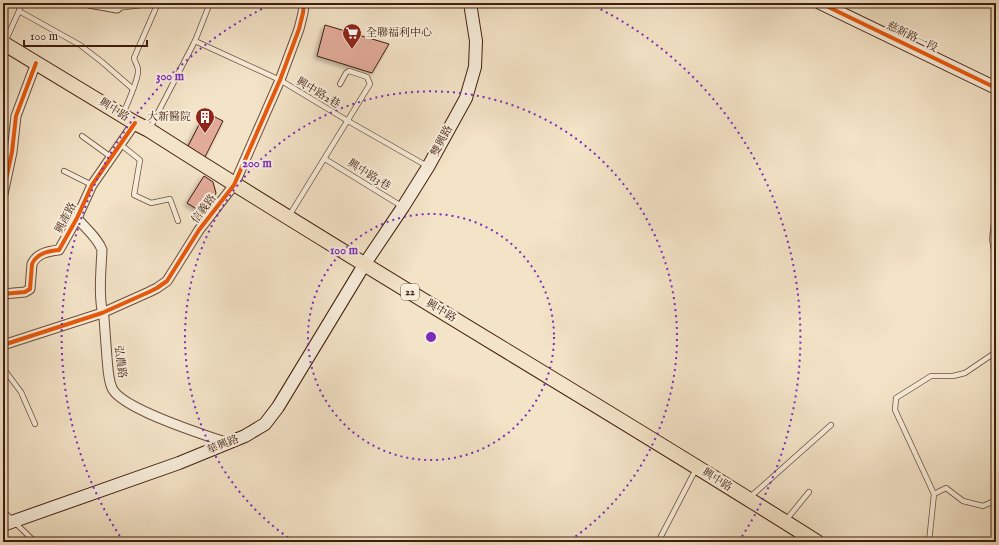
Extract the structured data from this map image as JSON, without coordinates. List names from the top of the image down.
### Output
{
  "streets": {
    "main road": [
      "慈新路一段",
      "興中路",
      "雙興路",
      "22",
      "華興路"
    ],
    "street": ["信義路", "興產路", "弘農路"],
    "lane": ["興中路2巷", "興中路3巷"]
  },
  "crossings": [
    ["興中路2巷", "雙興路"],
    ["興中路2巷", "信義路"],
    ["興中路", "雙興路"],
    ["興中路", "信義路"],
    ["興中路", "興產路"],
    ["興中路", "華興路"],
    ["雙興路", "興中路3巷"],
    ["雙興路", "華興路"],
    ["信義路", "弘農路"],
    ["興產路", "弘農路"],
    ["弘農路", "華興路"]
  ],
  "places": {
    "supermarket": ["全聯福利中心"],
    "building": ["大新醫院"]
  },
  "scale_bar": "100 m",
  "rings": ["300 m", "200 m", "100 m"]
}
